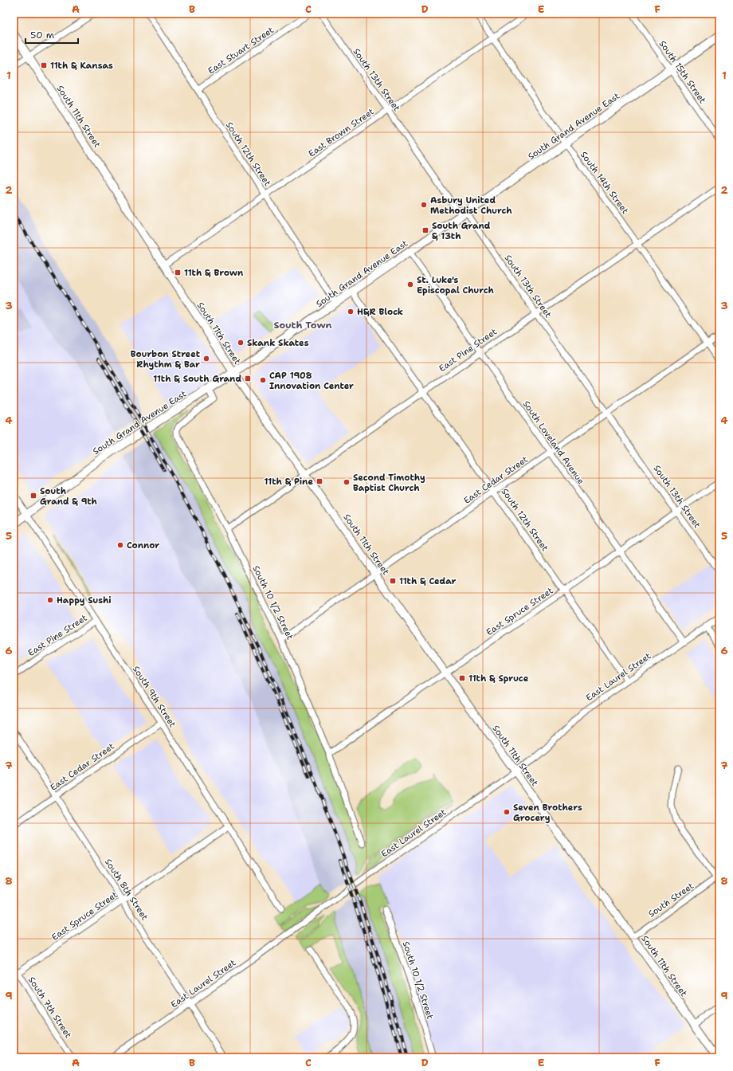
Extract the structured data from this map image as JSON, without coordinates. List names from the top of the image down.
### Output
{
  "streets": {
    "main road": ["South Grand Avenue East"],
    "street": [
      "East Stuart Street",
      "South 15th Street",
      "South 13th Street",
      "South 11th Street",
      "East Brown Street",
      "South 12th Street",
      "South 14th Street",
      "East Pine Street",
      "South Loveland Avenue",
      "East Cedar Street",
      "South 10 1/2 Street",
      "East Spruce Street",
      "East Laurel Street",
      "South 9th Street",
      "South 8th Street",
      "South Street",
      "South 7th Street"
    ]
  },
  "crossings": [
    ["East Stuart Street", "South 12th Street"],
    ["South 15th Street", "South Grand Avenue East"],
    ["South 13th Street", "South Grand Avenue East"],
    ["South 13th Street", "East Brown Street"],
    ["South 13th Street", "East Pine Street"],
    ["South 13th Street", "East Cedar Street"],
    ["South 13th Street", "East Spruce Street"],
    ["South 11th Street", "South Grand Avenue East"],
    ["South 11th Street", "East Brown Street"],
    ["South 11th Street", "East Pine Street"],
    ["South 11th Street", "East Cedar Street"],
    ["South 11th Street", "East Spruce Street"],
    ["South 11th Street", "East Laurel Street"],
    ["South 11th Street", "South Street"],
    ["South Grand Avenue East", "South 12th Street"],
    ["South Grand Avenue East", "South 14th Street"],
    ["South Grand Avenue East", "South Loveland Avenue"],
    ["South Grand Avenue East", "South 10 1/2 Street"],
    ["South Grand Avenue East", "South 9th Street"],
    ["East Brown Street", "South 12th Street"],
    ["East Brown Street", "South 14th Street"],
    ["South 12th Street", "East Pine Street"],
    ["South 12th Street", "East Cedar Street"],
    ["South 12th Street", "East Spruce Street"],
    ["South 12th Street", "East Laurel Street"],
    ["South 14th Street", "East Pine Street"],
    ["South 14th Street", "East Cedar Street"],
    ["East Pine Street", "South Loveland Avenue"],
    ["East Pine Street", "South 10 1/2 Street"],
    ["East Pine Street", "South 9th Street"],
    ["South Loveland Avenue", "East Cedar Street"],
    ["South Loveland Avenue", "East Spruce Street"],
    ["South Loveland Avenue", "East Laurel Street"],
    ["East Cedar Street", "South 10 1/2 Street"],
    ["East Cedar Street", "South 9th Street"],
    ["East Cedar Street", "South 8th Street"],
    ["South 10 1/2 Street", "East Spruce Street"],
    ["East Spruce Street", "South 9th Street"],
    ["East Spruce Street", "South 8th Street"],
    ["East Spruce Street", "South 7th Street"],
    ["East Laurel Street", "South 8th Street"]
  ],
  "districts": ["South Town"],
  "places": {
    "transit": [
      "11th & Kansas",
      "South Grand & 13th",
      "11th & Brown",
      "11th & South Grand",
      "11th & Pine",
      "South Grand & 9th",
      "11th & Cedar",
      "11th & Spruce"
    ],
    "other": [
      "Asbury United Methodist Church",
      "St. Luke's Episcopal Church",
      "H&R Block",
      "Skank Skates",
      "Bourbon Street Rhythm & Bar",
      "CAP 1908 Innovation Center",
      "Second Timothy Baptist Church",
      "Connor",
      "Happy Sushi",
      "Seven Brothers Grocery"
    ]
  },
  "scale_bar": "50 m",
  "grid": {
    "columns": [
      "A",
      "B",
      "C",
      "D",
      "E",
      "F"
    ],
    "rows": [
      "1",
      "2",
      "3",
      "4",
      "5",
      "6",
      "7",
      "8",
      "9"
    ]
  }
}
